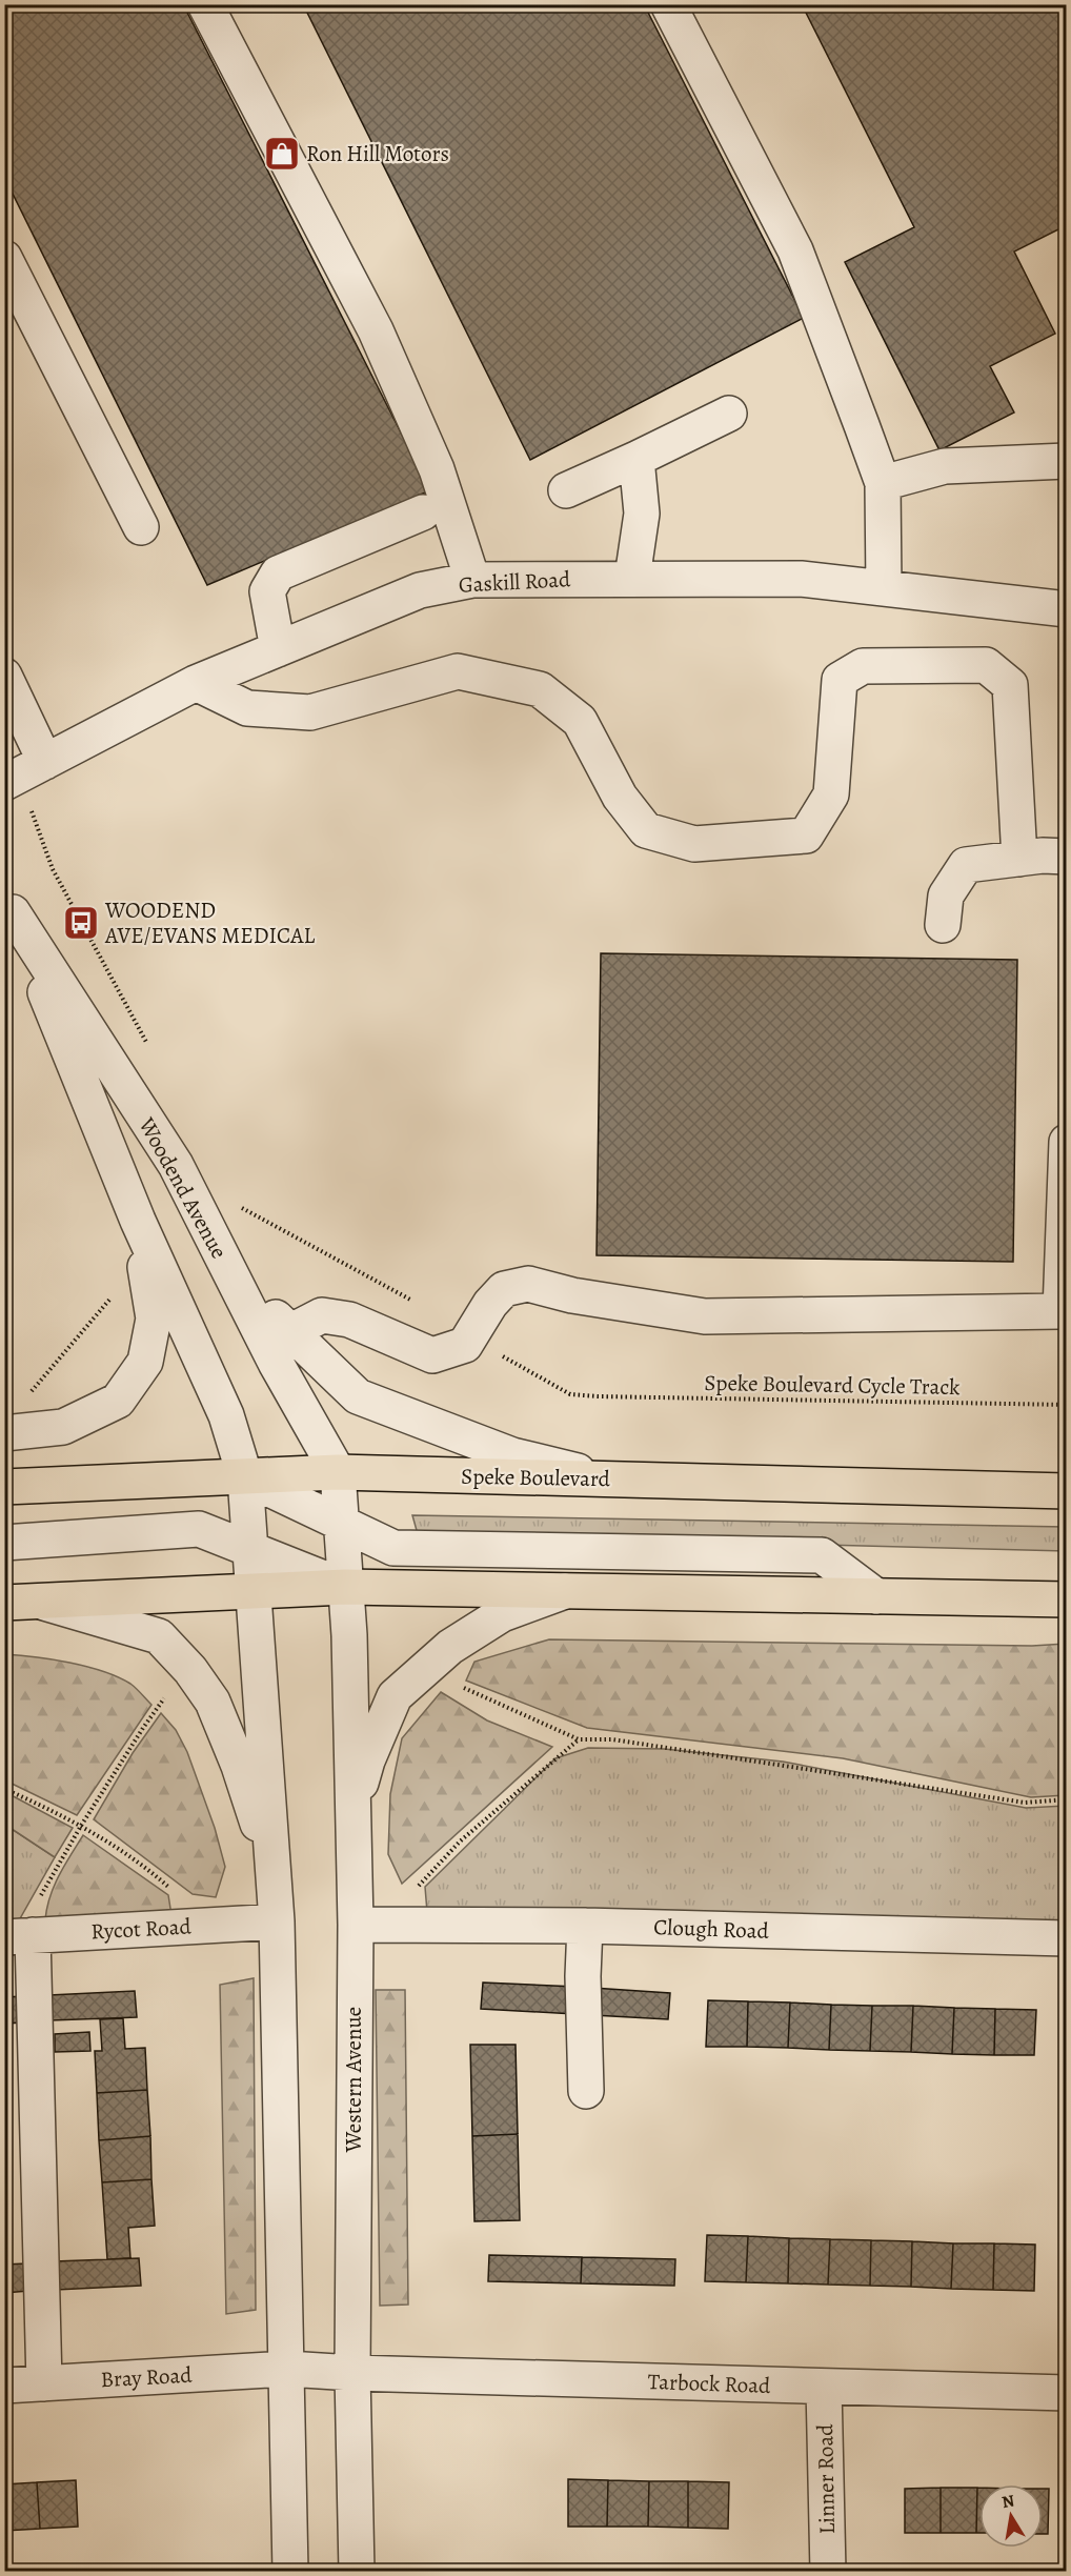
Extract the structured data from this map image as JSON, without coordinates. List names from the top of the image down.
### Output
{
  "streets": {
    "highway": ["Speke Boulevard"],
    "street": [
      "Gaskill Road",
      "Woodend Avenue",
      "Rycot Road",
      "Clough Road",
      "Western Avenue",
      "Bray Road",
      "Tarbock Road",
      "Linner Road"
    ],
    "path": ["Speke Boulevard Cycle Track"]
  },
  "crossings": [
    ["Woodend Avenue", "Speke Boulevard"],
    ["Woodend Avenue", "Western Avenue"],
    ["Speke Boulevard", "Western Avenue"],
    ["Clough Road", "Western Avenue"],
    ["Western Avenue", "Bray Road"],
    ["Western Avenue", "Tarbock Road"],
    ["Bray Road", "Tarbock Road"],
    ["Tarbock Road", "Linner Road"]
  ],
  "places": {
    "shop": ["Ron Hill Motors"],
    "bus stop": ["WOODEND AVE/EVANS MEDICAL"]
  },
  "north": "top"
}
